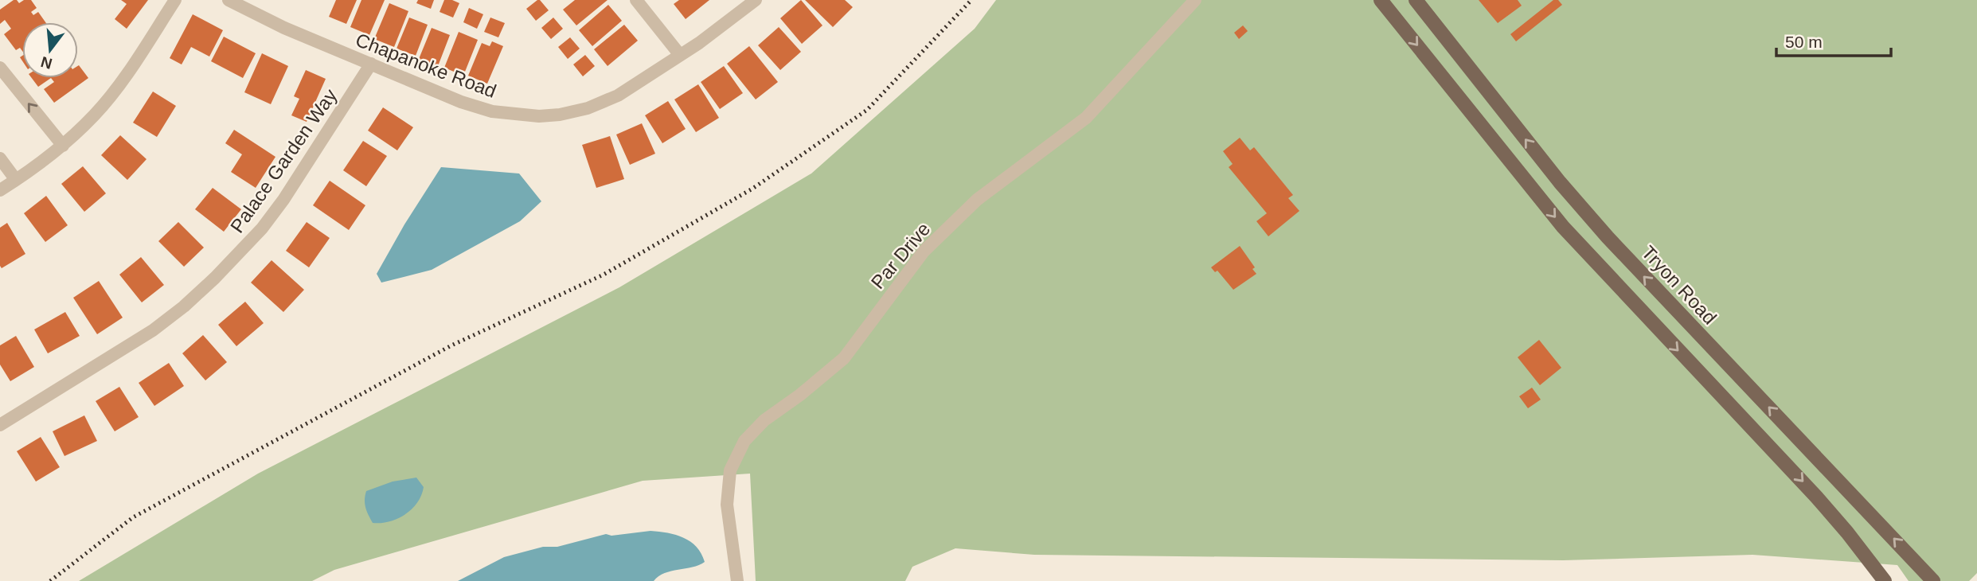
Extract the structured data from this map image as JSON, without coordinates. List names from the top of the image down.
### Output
{
  "streets": {
    "main road": ["Tryon Road"],
    "street": ["Chapanoke Road", "Palace Garden Way", "Par Drive"]
  },
  "crossings": [
    ["Chapanoke Road", "Palace Garden Way"]
  ],
  "scale_bar": "50 m",
  "north": "bottom"
}
